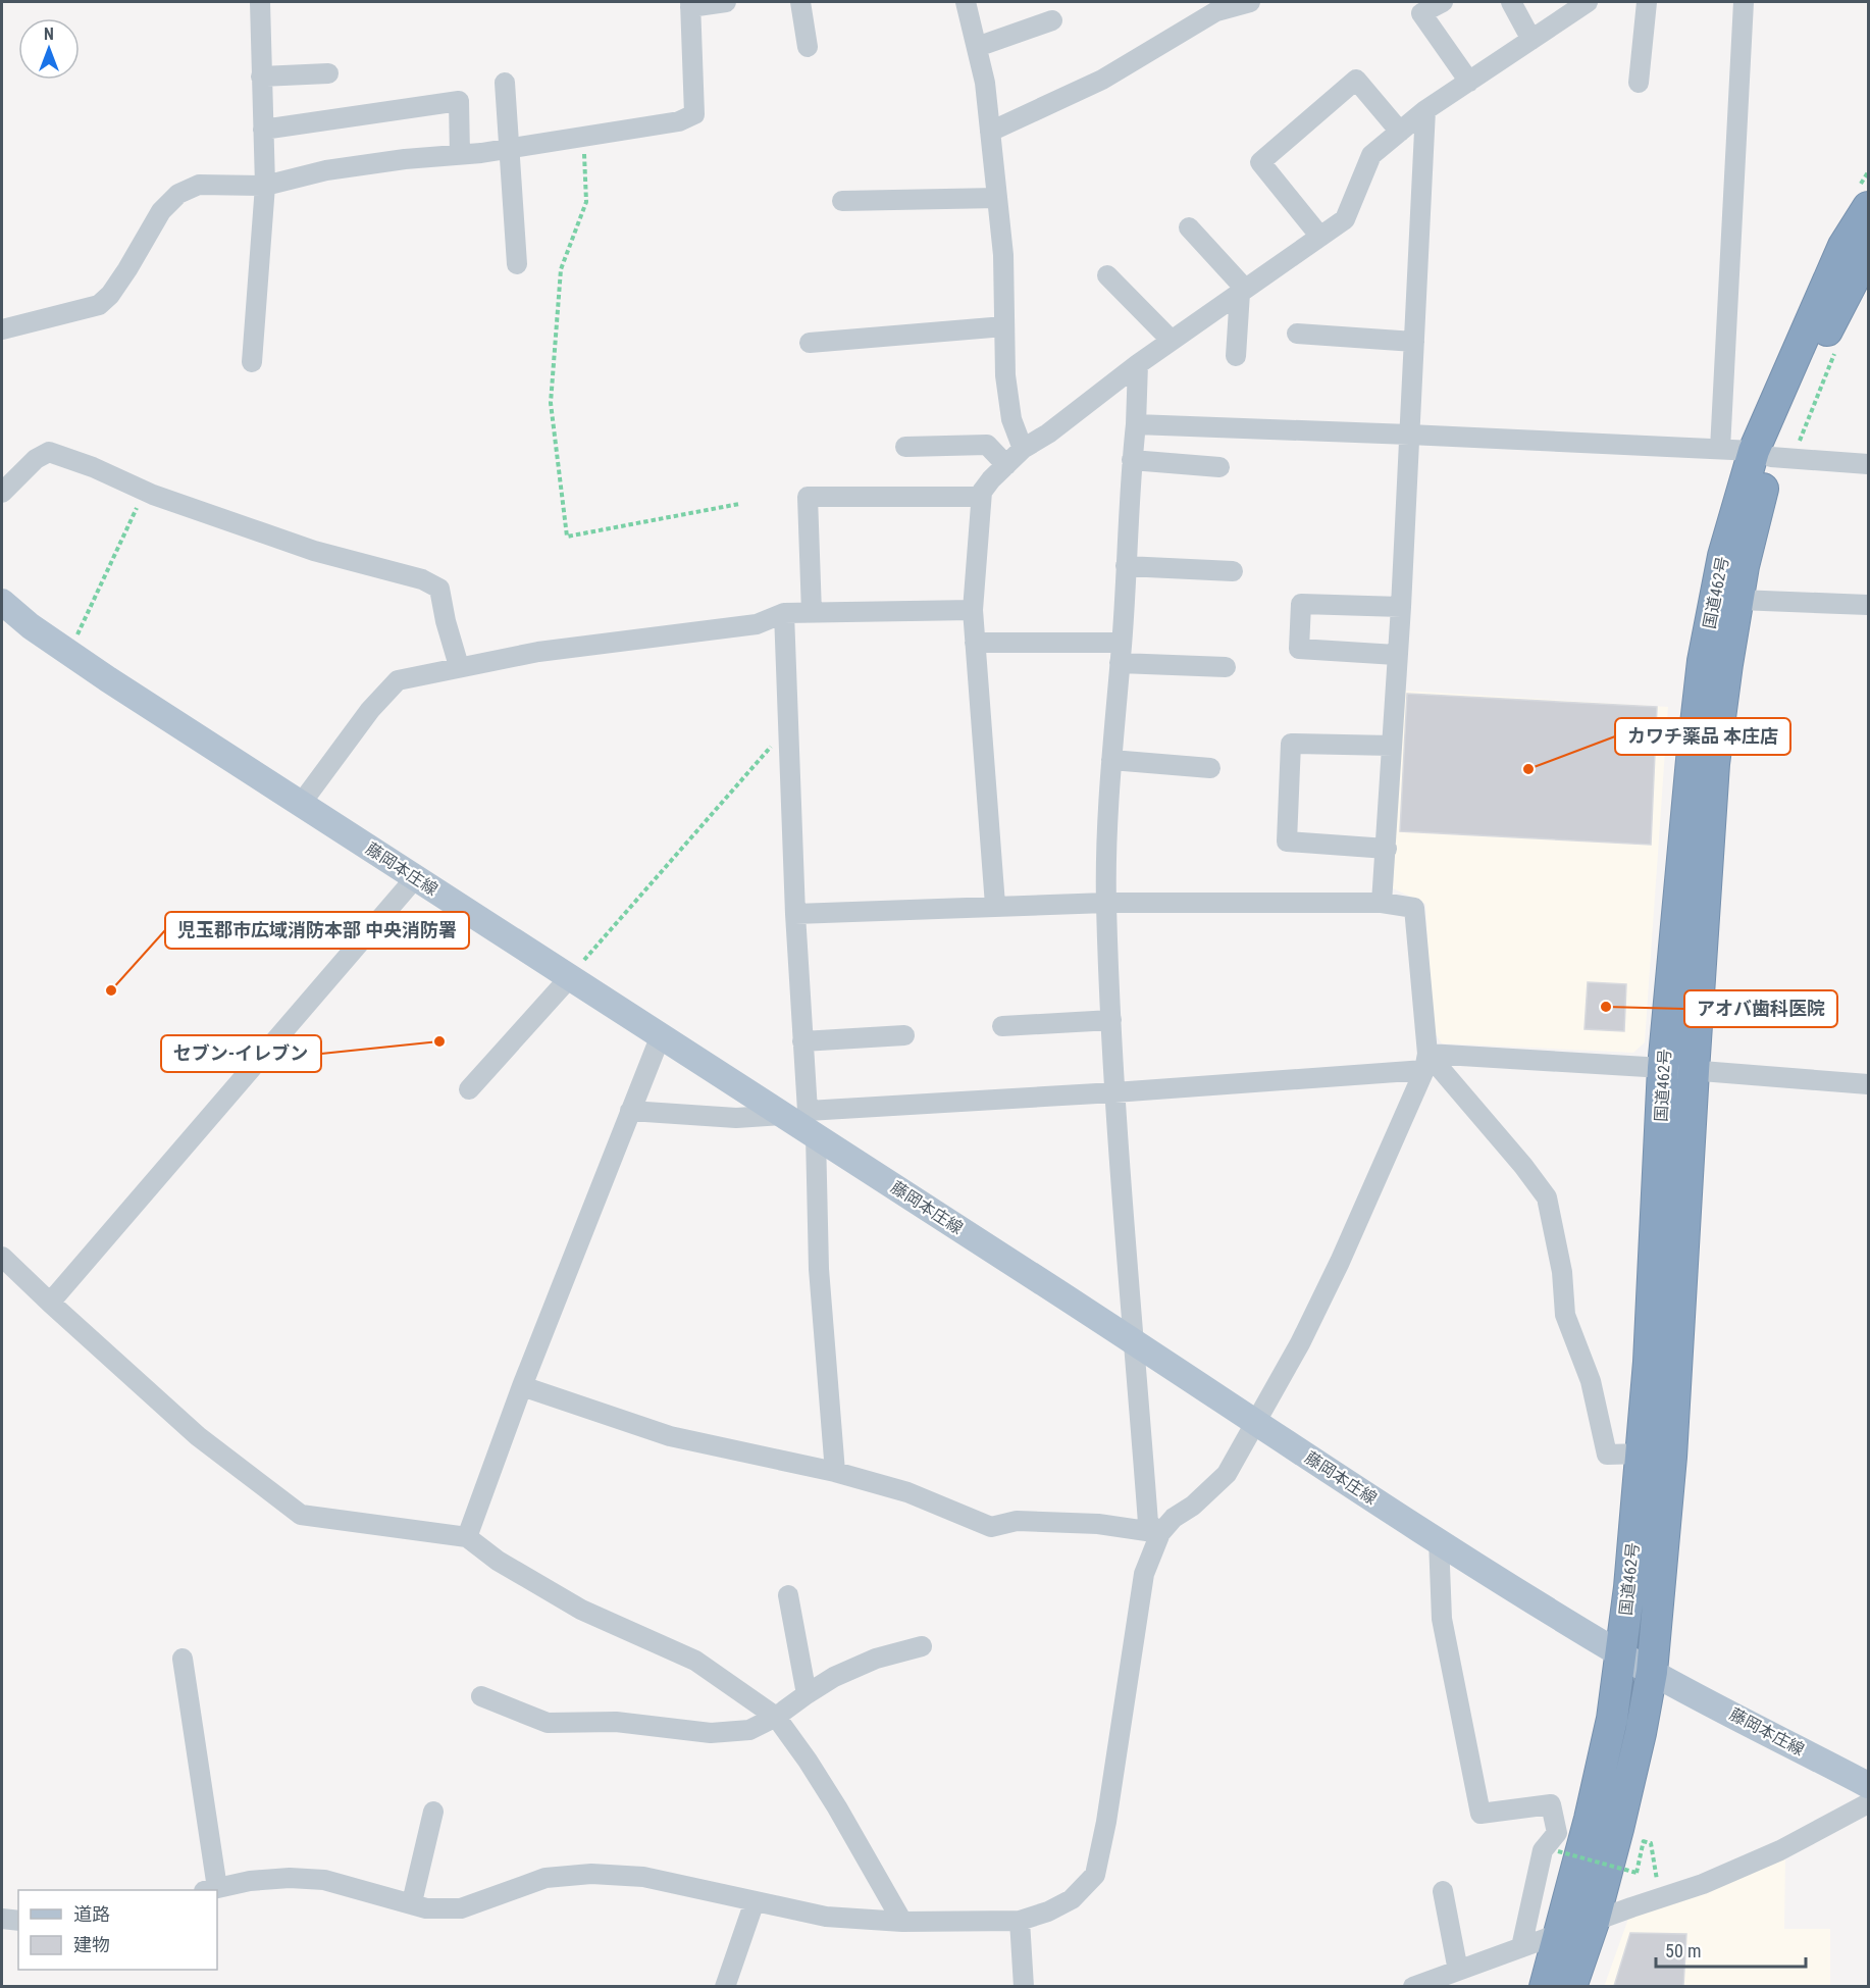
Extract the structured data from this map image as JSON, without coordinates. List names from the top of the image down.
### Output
{
  "streets": {
    "highway": ["国道462号"],
    "main road": ["藤岡本庄線"]
  },
  "crossings": [
    ["国道462号", "藤岡本庄線"]
  ],
  "places": [
    "カワチ薬品 本庄店",
    "児玉郡市広域消防本部 中央消防署",
    "アオバ歯科医院",
    "セブン-イレブン"
  ],
  "legend": ["道路", "建物"],
  "scale_bar": "50 m",
  "north": "top"
}
